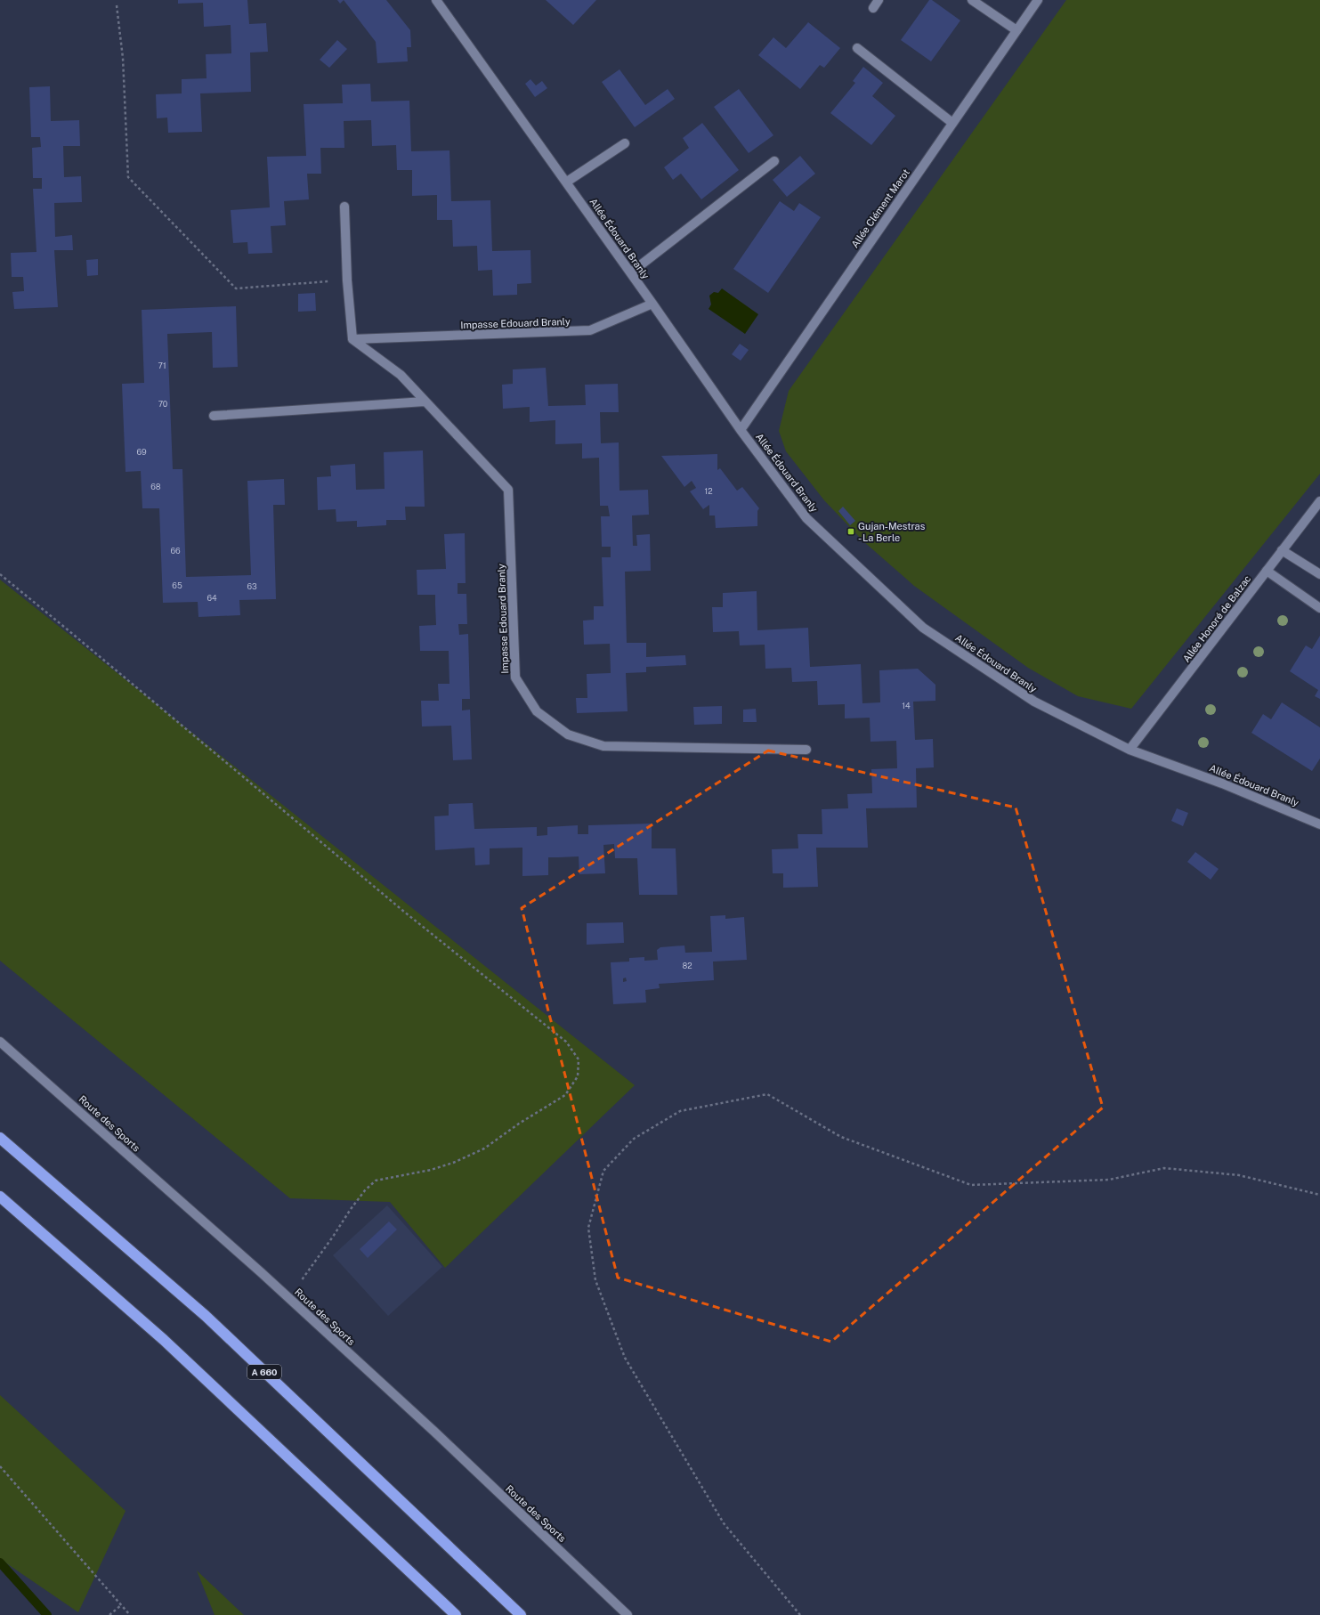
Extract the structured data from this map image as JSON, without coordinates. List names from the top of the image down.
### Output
{
  "streets": {
    "highway": ["A 660"],
    "street": [
      "Allée Clément Marot",
      "Allée Édouard Branly",
      "Impasse Edouard Branly",
      "Allée Honoré de Balzac",
      "Route des Sports"
    ]
  },
  "crossings": [
    ["Allée Clément Marot", "Allée Édouard Branly"],
    ["Allée Édouard Branly", "Impasse Edouard Branly"],
    ["Allée Édouard Branly", "Allée Honoré de Balzac"]
  ],
  "places": {
    "transit": ["Gujan-Mestras - La Berle"]
  },
  "house_numbers": [
    "71",
    "70",
    "69",
    "68",
    "12",
    "66",
    "65",
    "63",
    "64",
    "14",
    "82"
  ]
}
